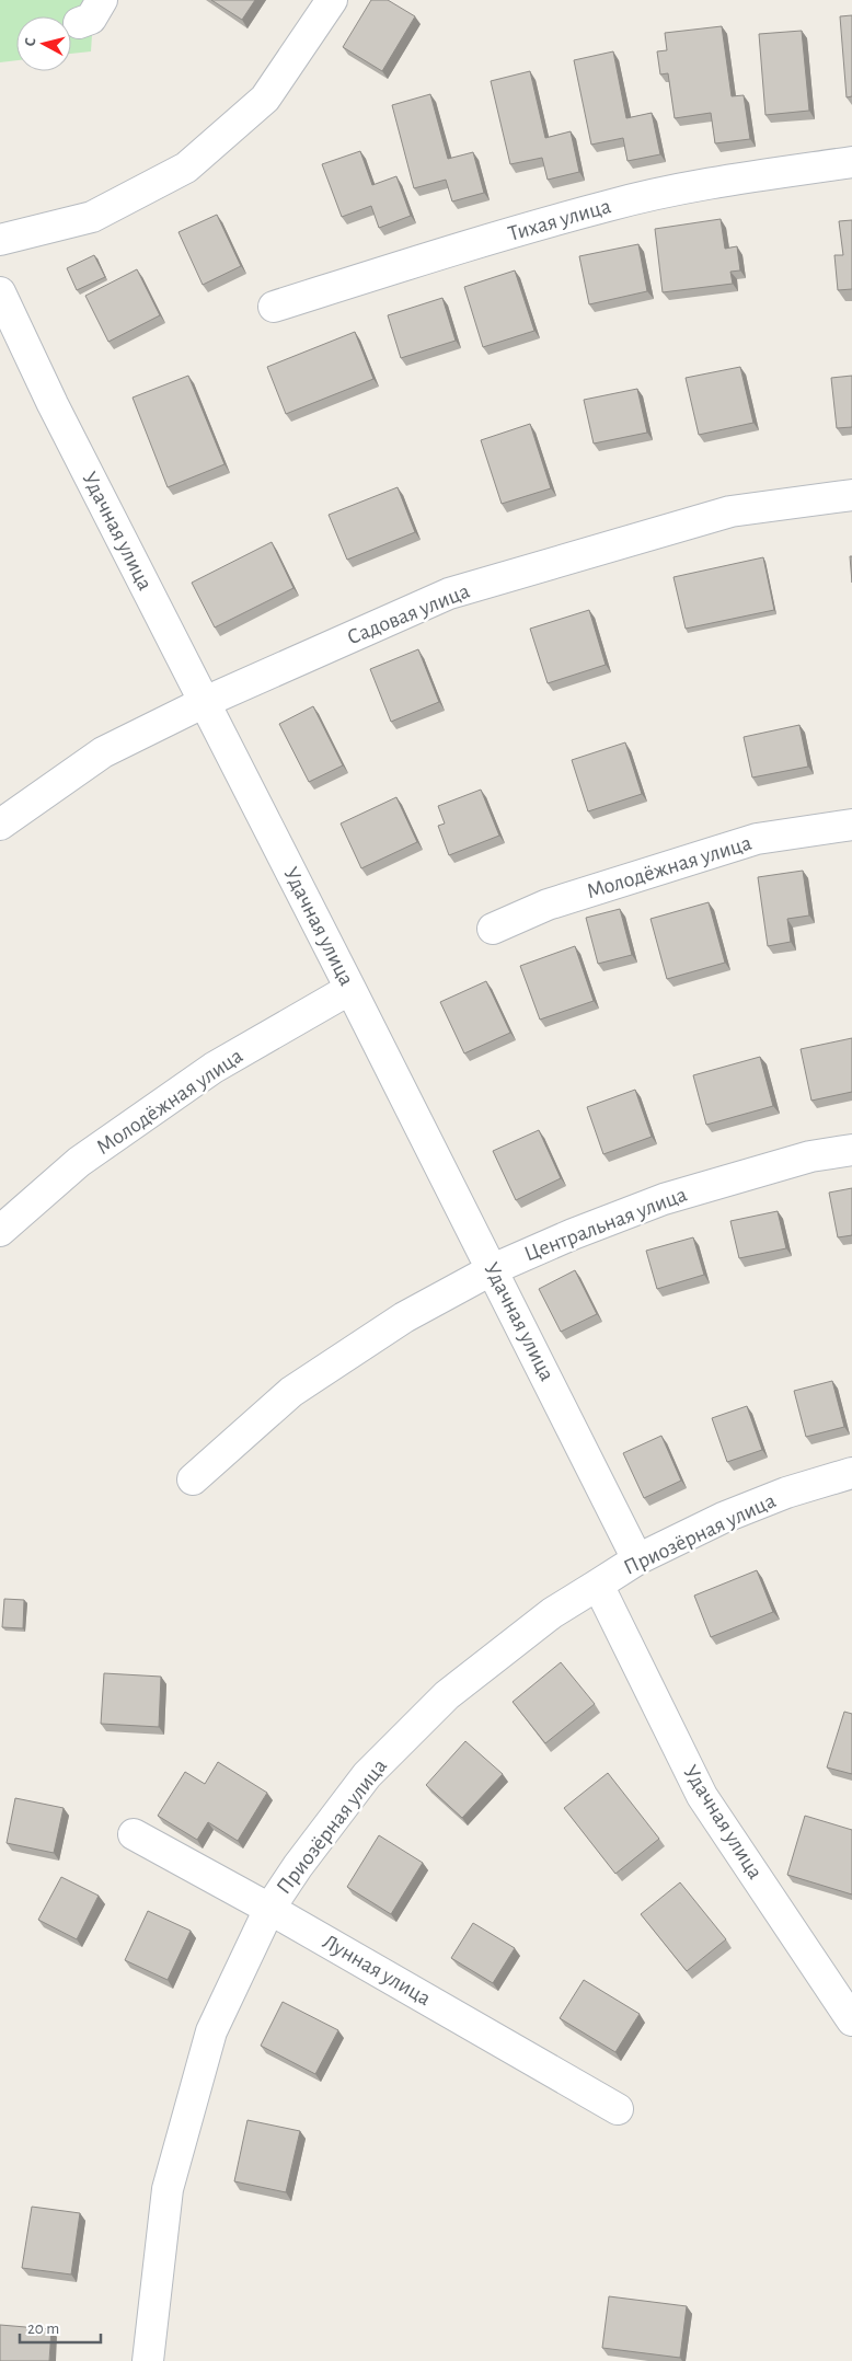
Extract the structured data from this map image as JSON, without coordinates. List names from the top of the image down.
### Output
{
  "streets": {
    "street": [
      "Тихая улица",
      "Удачная улица",
      "Садовая улица",
      "Молодёжная улица",
      "Центральная улица",
      "Приозёрная улица",
      "Лунная улица"
    ]
  },
  "crossings": [
    ["Удачная улица", "Садовая улица"],
    ["Удачная улица", "Молодёжная улица"],
    ["Удачная улица", "Центральная улица"],
    ["Удачная улица", "Приозёрная улица"],
    ["Приозёрная улица", "Лунная улица"]
  ],
  "scale_bar": "20 m",
  "north": "left"
}
